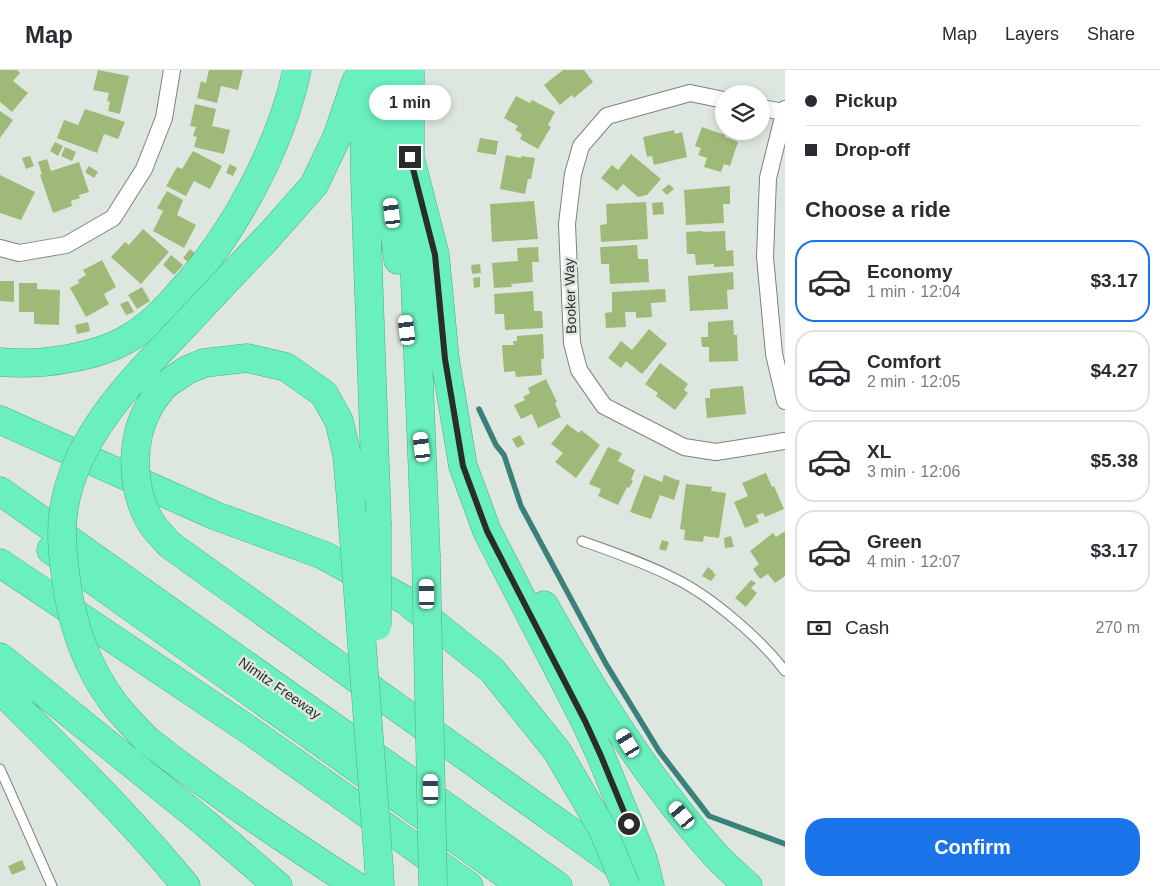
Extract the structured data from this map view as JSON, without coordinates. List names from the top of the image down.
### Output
{
  "streets": {
    "highway": ["Nimitz Freeway"],
    "street": ["Booker Way"]
  },
  "page": {
    "header": "Map",
    "nav": ["Map", "Layers", "Share"],
    "banner": ["Pickup", "Drop-off"],
    "bubble": "1 min",
    "heading": "Choose a ride",
    "list": [
      {
        "name": "Economy",
        "note": "1 min · 12:04",
        "value": "$3.17"
      },
      {
        "name": "Comfort",
        "note": "2 min · 12:05",
        "value": "$4.27"
      },
      {
        "name": "XL",
        "note": "3 min · 12:06",
        "value": "$5.38"
      },
      {
        "name": "Green",
        "note": "4 min · 12:07",
        "value": "$3.17"
      }
    ],
    "pay": ["Cash", "270 m"],
    "buttons": "Confirm"
  }
}
